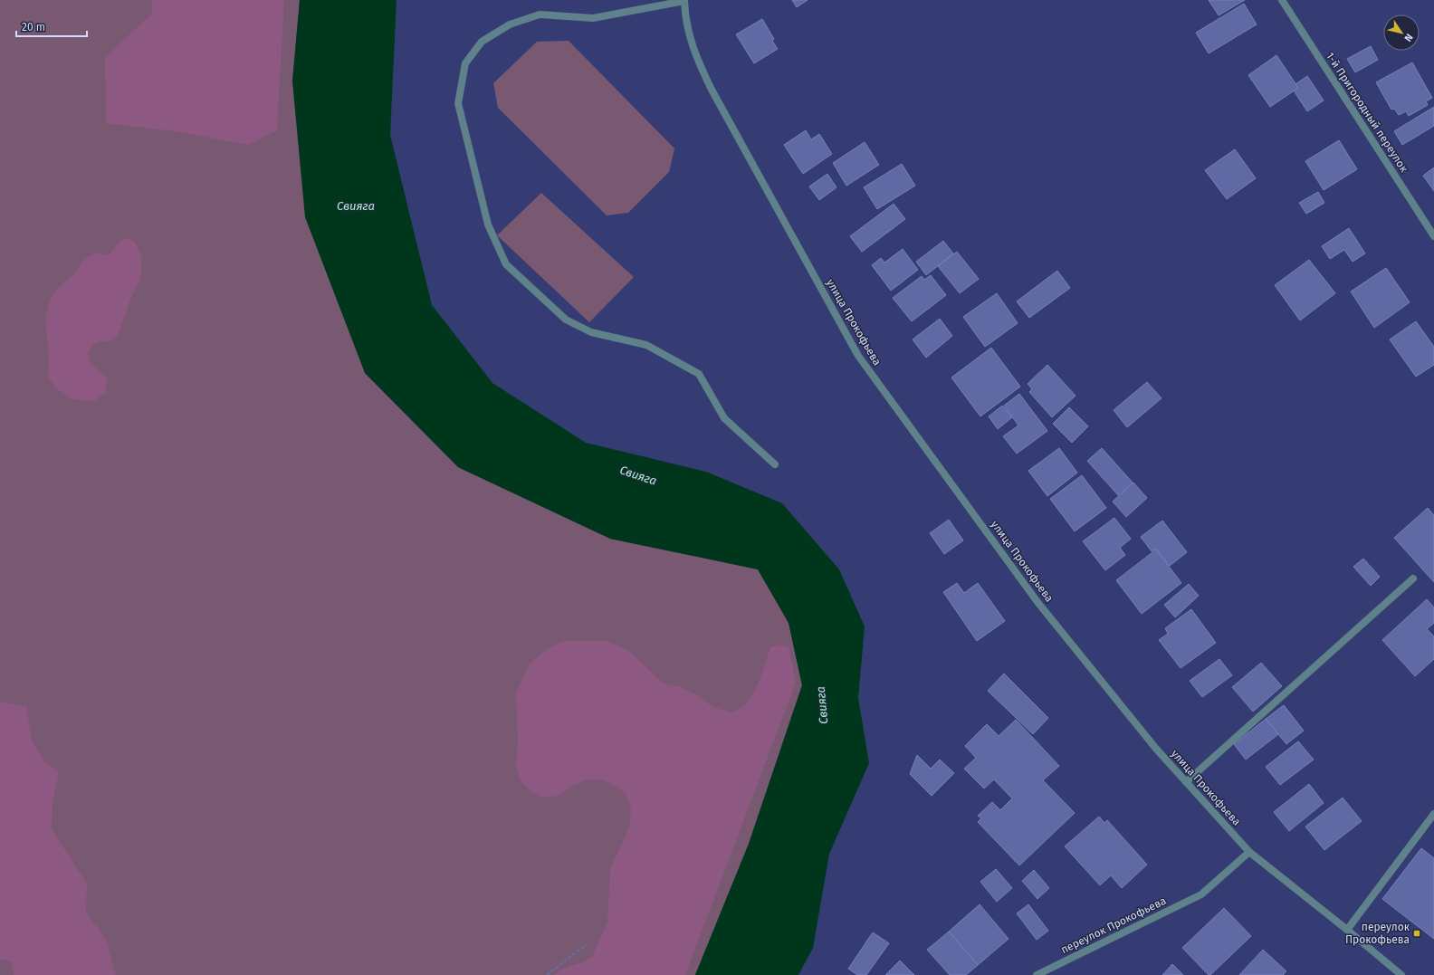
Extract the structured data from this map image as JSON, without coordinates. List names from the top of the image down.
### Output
{
  "streets": {
    "street": ["1-й Пригородный переулок", "улица Прокофьева", "переулок Прокофьева"]
  },
  "crossings": [
    ["улица Прокофьева", "переулок Прокофьева"]
  ],
  "water": ["Свияга"],
  "places": {
    "transit": ["переулок Прокофьева"]
  },
  "scale_bar": "20 m",
  "north": "bottom right"
}
